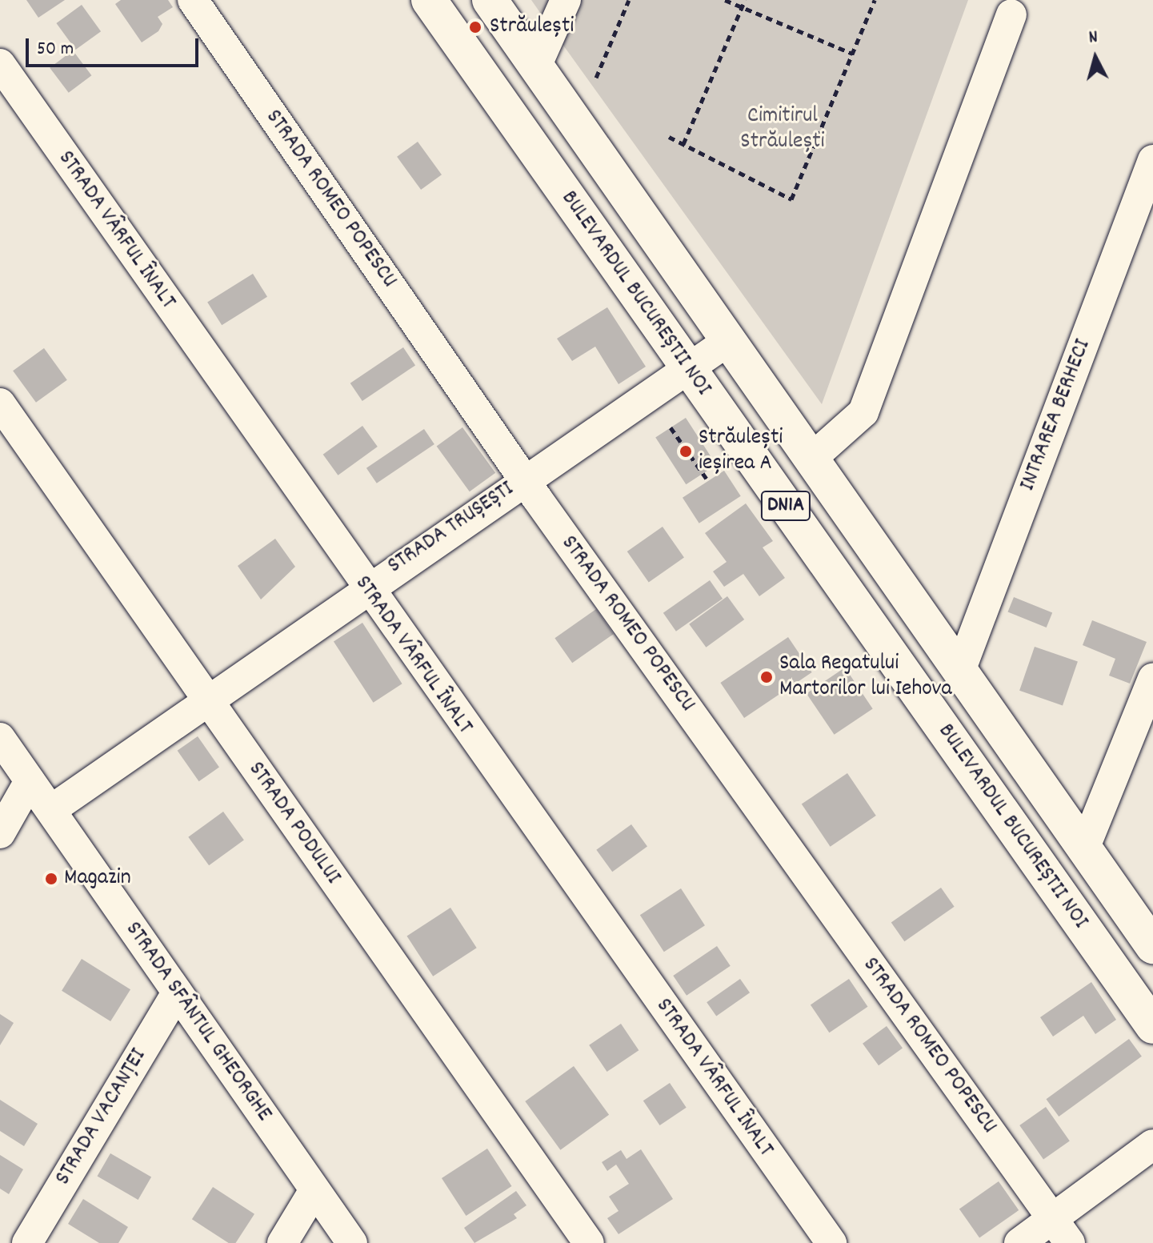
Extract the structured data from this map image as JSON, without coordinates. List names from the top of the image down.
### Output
{
  "streets": {
    "main road": ["BULEVARDUL BUCUREȘTII NOI", "DN1A"],
    "street": [
      "STRADA ROMEO POPESCU",
      "STRADA VÂRFUL ÎNALT",
      "INTRAREA BERHECI",
      "STRADA TRUȘEȘTI",
      "STRADA PODULUI",
      "STRADA SFÂNTUL GHEORGHE",
      "STRADA VACANȚEI"
    ]
  },
  "crossings": [
    ["STRADA ROMEO POPESCU", "STRADA TRUȘEȘTI"],
    ["STRADA VÂRFUL ÎNALT", "STRADA TRUȘEȘTI"],
    ["BULEVARDUL BUCUREȘTII NOI", "INTRAREA BERHECI"],
    ["BULEVARDUL BUCUREȘTII NOI", "STRADA TRUȘEȘTI"],
    ["STRADA TRUȘEȘTI", "STRADA PODULUI"],
    ["STRADA TRUȘEȘTI", "STRADA SFÂNTUL GHEORGHE"],
    ["STRADA SFÂNTUL GHEORGHE", "STRADA VACANȚEI"]
  ],
  "parks": ["Cimitirul Străulești"],
  "places": [
    "Străulești",
    "Străulești ieșirea A",
    "Sala Regatului Martorilor lui Iehova",
    "Magazin"
  ],
  "scale_bar": "50 m",
  "north": "top"
}
